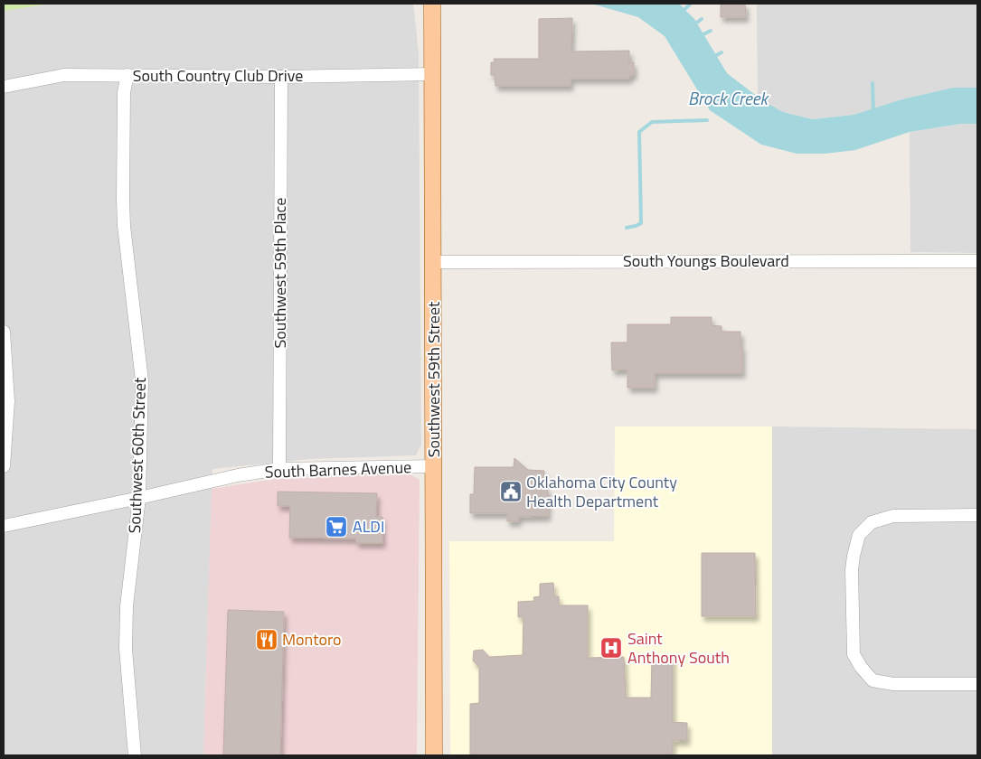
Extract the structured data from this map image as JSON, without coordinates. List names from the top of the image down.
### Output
{
  "streets": {
    "main road": ["Southwest 59th Street"],
    "street": [
      "South Country Club Drive",
      "South Youngs Boulevard",
      "Southwest 59th Place",
      "Southwest 60th Street",
      "South Barnes Avenue"
    ]
  },
  "crossings": [
    ["South Country Club Drive", "Southwest 59th Place"],
    ["South Country Club Drive", "Southwest 59th Street"],
    ["South Country Club Drive", "Southwest 60th Street"],
    ["South Youngs Boulevard", "Southwest 59th Street"],
    ["Southwest 59th Place", "South Barnes Avenue"],
    ["Southwest 59th Street", "South Barnes Avenue"],
    ["Southwest 60th Street", "South Barnes Avenue"]
  ],
  "water": ["Brock Creek"],
  "places": {
    "public building": ["Oklahoma City County Health Department"],
    "supermarket": ["ALDI"],
    "restaurant": ["Montoro"],
    "hospital": ["Saint Anthony South"]
  }
}
